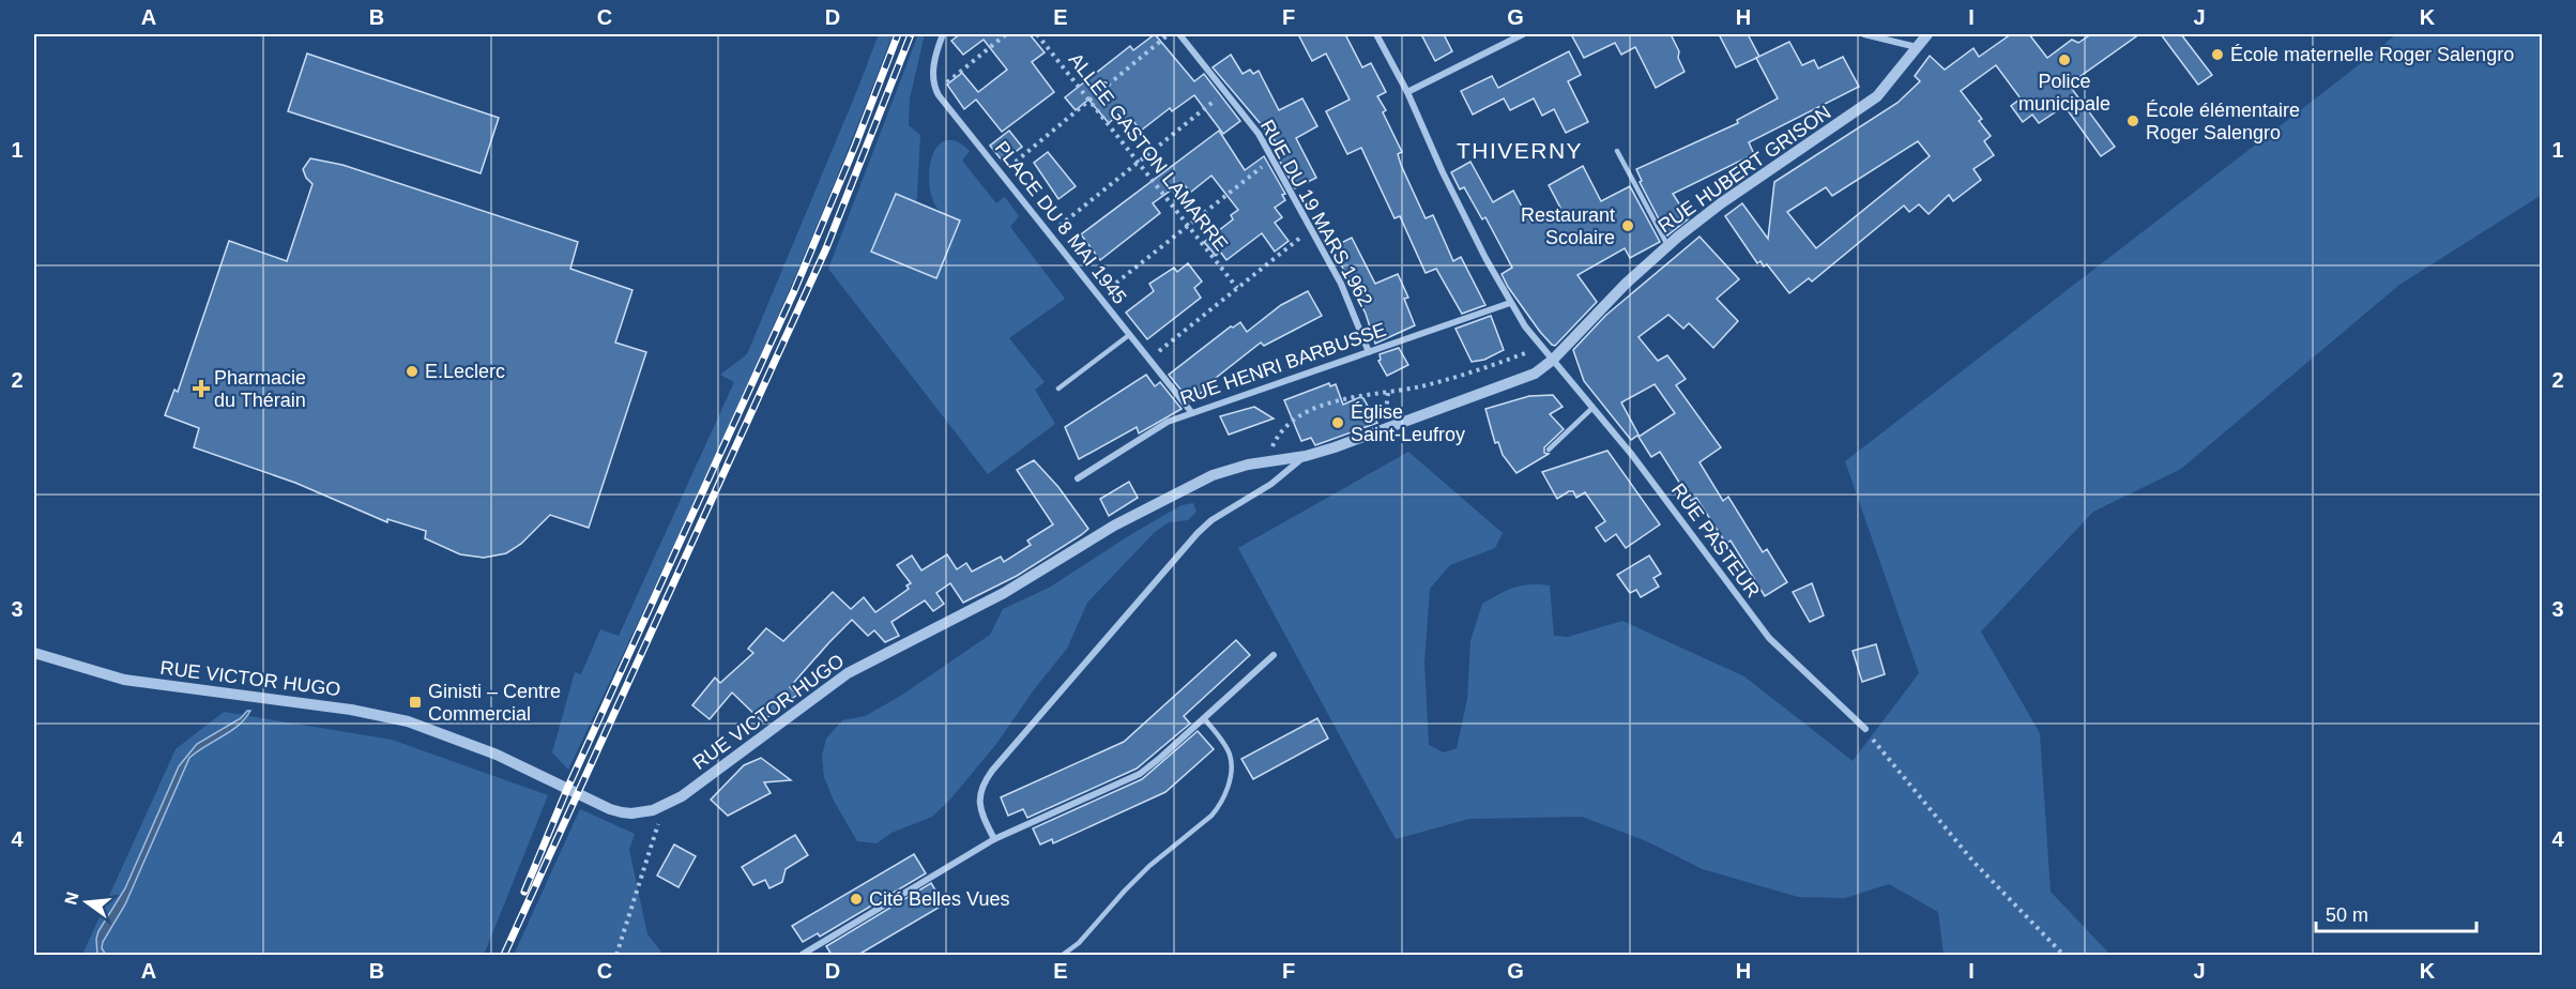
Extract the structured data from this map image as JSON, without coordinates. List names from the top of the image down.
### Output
{
  "streets": {
    "street": [
      "RUE HUBERT GRISON",
      "RUE DU 19 MARS 1962",
      "PLACE DU 8 MAI 1945",
      "RUE HENRI BARBUSSE",
      "RUE PASTEUR",
      "RUE VICTOR HUGO"
    ],
    "path": ["ALLÉE GASTON LAMARRE"]
  },
  "crossings": [
    ["RUE HUBERT GRISON", "RUE PASTEUR"],
    ["RUE HUBERT GRISON", "RUE VICTOR HUGO"],
    ["RUE DU 19 MARS 1962", "RUE HENRI BARBUSSE"],
    ["PLACE DU 8 MAI 1945", "RUE HENRI BARBUSSE"],
    ["RUE HENRI BARBUSSE", "RUE PASTEUR"],
    ["RUE PASTEUR", "RUE VICTOR HUGO"]
  ],
  "districts": ["THIVERNY"],
  "places": {
    "other": [
      "École maternelle Roger Salengro",
      "Police municipale",
      "École élémentaire Roger Salengro",
      "Restaurant Scolaire",
      "E.Leclerc",
      "Église Saint-Leufroy",
      "Cité Belles Vues"
    ],
    "health": ["Pharmacie du Thérain"],
    "transit": ["Ginisti – Centre Commercial"]
  },
  "scale_bar": "50 m",
  "north": "left",
  "grid": {
    "columns": [
      "A",
      "B",
      "C",
      "D",
      "E",
      "F",
      "G",
      "H",
      "I",
      "J",
      "K"
    ],
    "rows": [
      "1",
      "2",
      "3",
      "4"
    ]
  }
}
